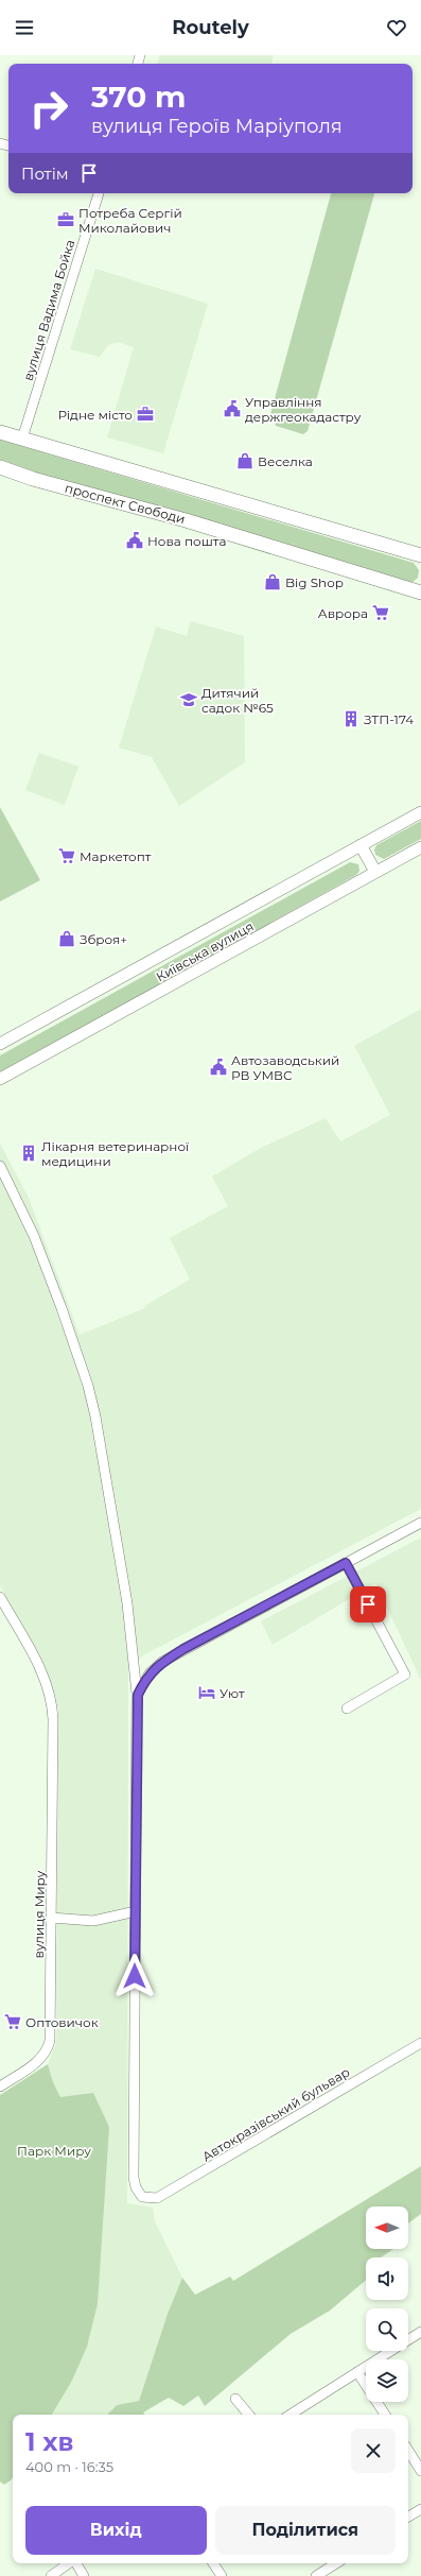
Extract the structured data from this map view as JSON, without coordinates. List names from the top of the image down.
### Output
{
  "streets": {
    "highway": ["проспект Свободи"],
    "main road": ["Київська вулиця"],
    "street": ["вулиця Вадима Бойка", "вулиця Миру", "Автокразівський бульвар"]
  },
  "parks": ["Парк Миру"],
  "places": {
    "office": ["Потреба Сергій Миколайович", "Рідне місто"],
    "public building": ["Управлiння держгеокадастру", "Нова пошта", "Автозаводський РВ УМВС"],
    "shop": ["Веселка", "Big Shop", "Зброя+"],
    "supermarket": ["Аврора", "Маркетопт", "Оптовичок"],
    "school or university": ["Дитячий садок №65"],
    "building": ["ЗТП-174", "Лікарня ветеринарної медицини"],
    "hotel": ["Уют"]
  },
  "north": "left",
  "page": {
    "header": "Routely",
    "turn": ["370 m", "вулиця Героїв Маріуполя"],
    "then": "Потім",
    "heading": ["1 хв", "400 m · 16:35"],
    "buttons": ["Вихід", "Поділитися"]
  }
}
